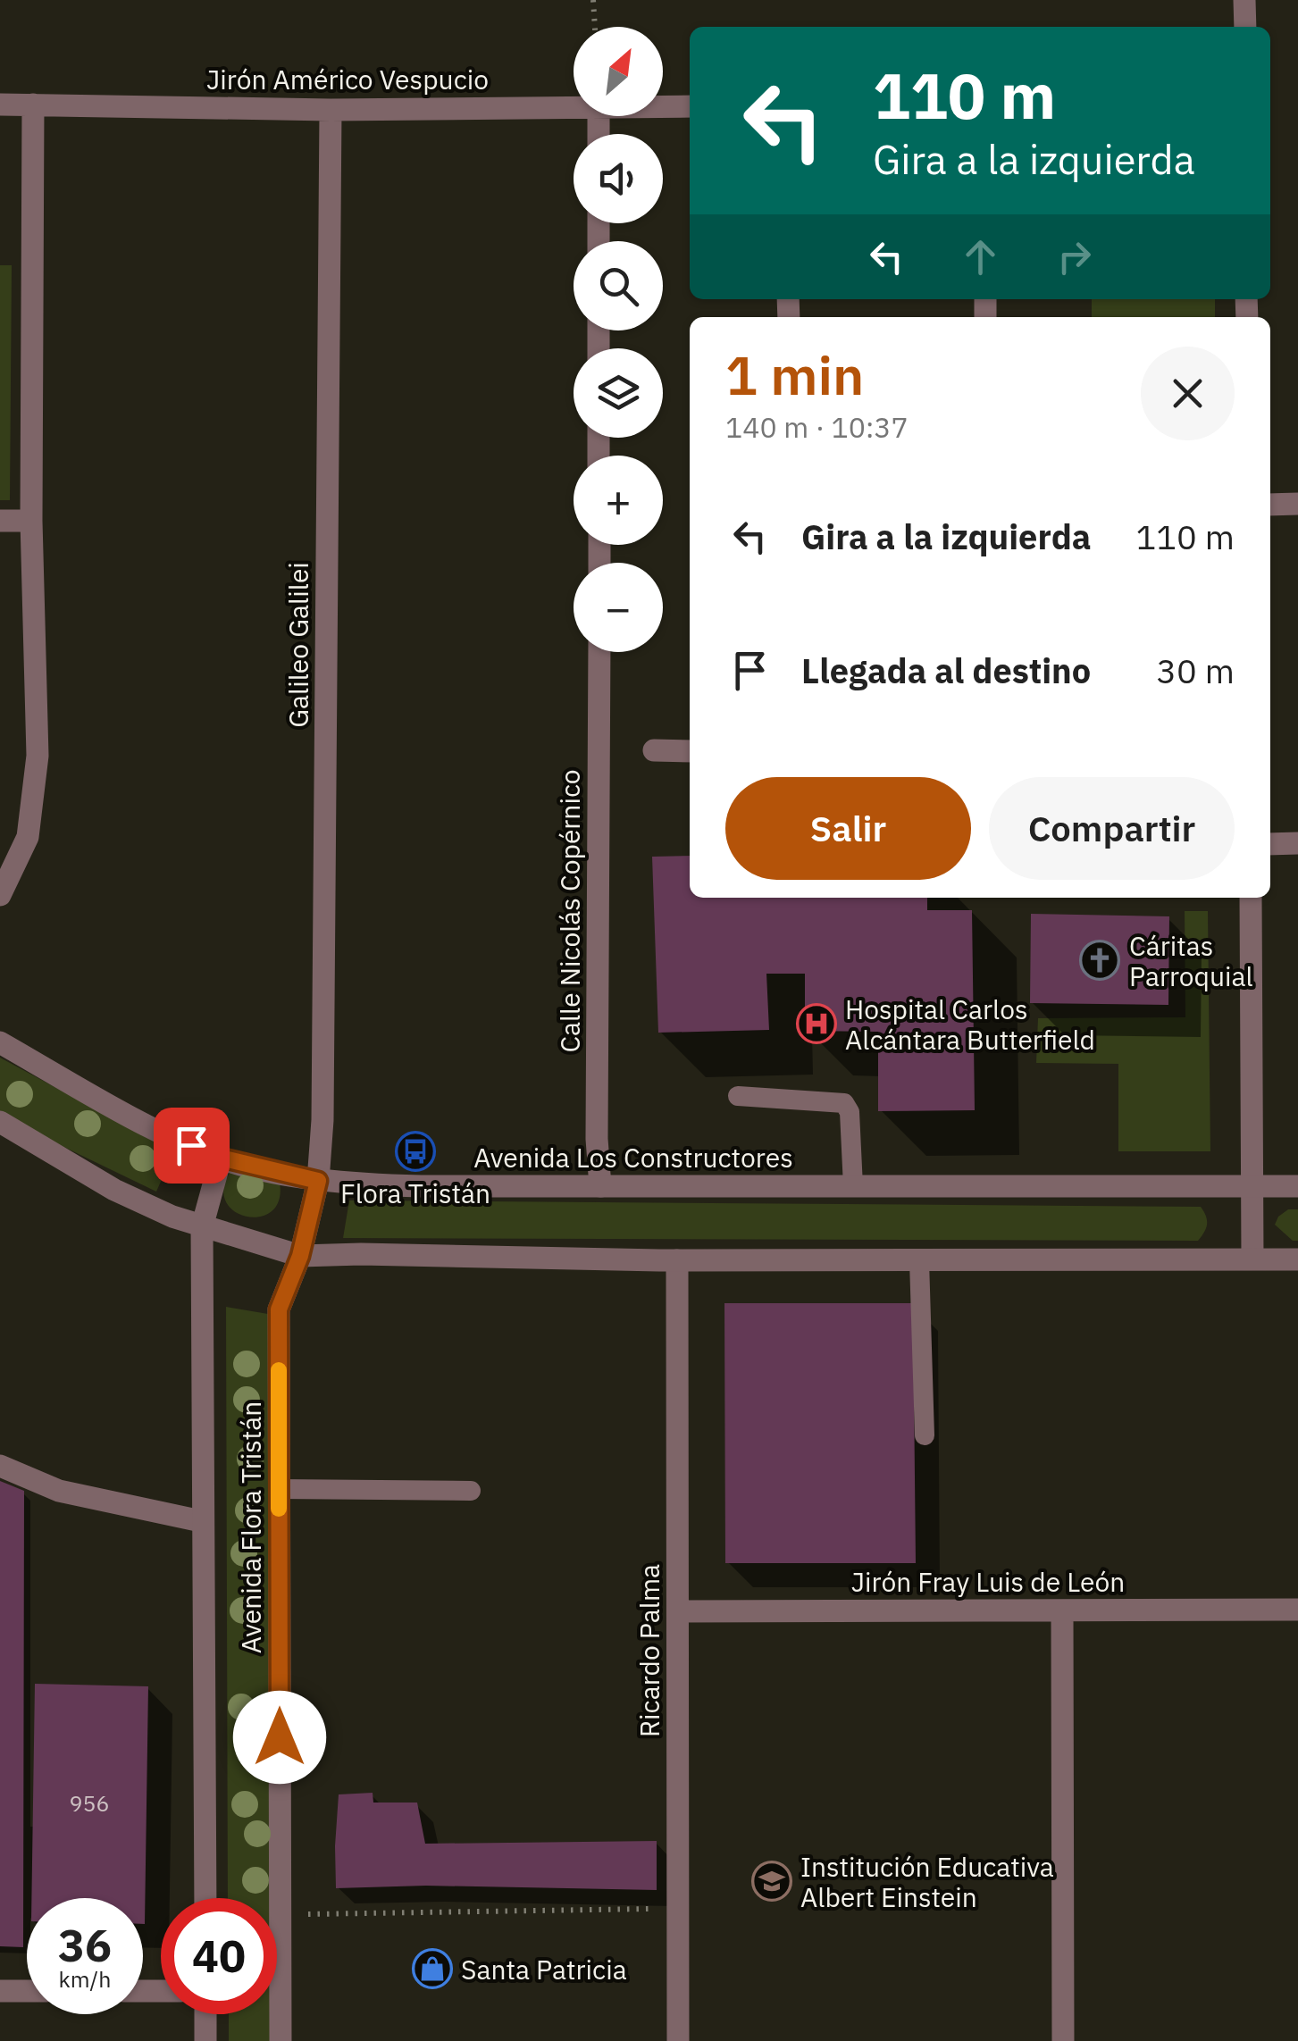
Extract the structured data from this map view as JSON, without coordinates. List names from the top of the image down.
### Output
{
  "streets": {
    "street": [
      "Jirón Américo Vespucio",
      "Galileo Galilei",
      "Calle Nicolás Copérnico",
      "Avenida Los Constructores",
      "Avenida Flora Tristán",
      "Jirón Fray Luis de León",
      "Ricardo Palma"
    ]
  },
  "crossings": [
    ["Jirón Américo Vespucio", "Galileo Galilei"],
    ["Galileo Galilei", "Avenida Los Constructores"],
    ["Galileo Galilei", "Avenida Flora Tristán"],
    ["Calle Nicolás Copérnico", "Avenida Los Constructores"],
    ["Avenida Los Constructores", "Avenida Flora Tristán"],
    ["Jirón Fray Luis de León", "Ricardo Palma"]
  ],
  "places": {
    "church": ["Cáritas Parroquial"],
    "hospital": ["Hospital Carlos Alcántara Butterfield"],
    "bus stop": ["Flora Tristán"],
    "school or university": ["Institución Educativa Albert Einstein"],
    "shop": ["Santa Patricia"]
  },
  "house_numbers": ["956"],
  "north": "top right",
  "page": {
    "map_buttons": ["+", "−"],
    "turn": ["110 m", "Gira a la izquierda"],
    "heading": ["1 min", "140 m · 10:37"],
    "list": [
      {
        "name": "Gira a la izquierda",
        "value": "110 m"
      },
      {
        "name": "Llegada al destino",
        "value": "30 m"
      }
    ],
    "buttons": ["Salir", "Compartir"],
    "speed": "36 km/h",
    "limit": "40"
  }
}
